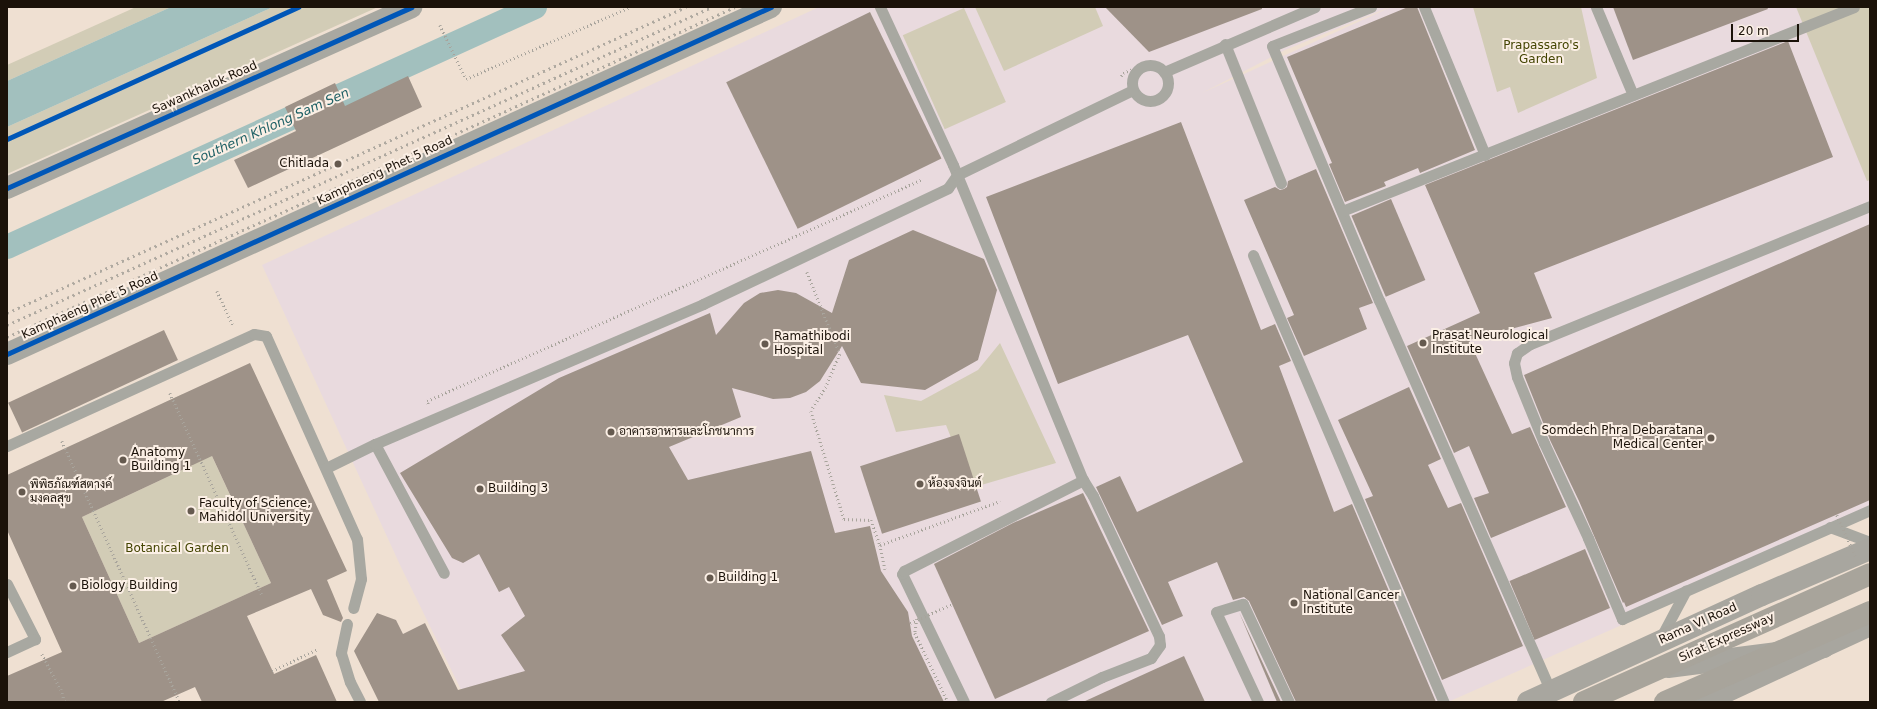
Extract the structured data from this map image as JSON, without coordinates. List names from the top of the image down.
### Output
{
  "streets": {
    "highway": ["Sirat Expressway"],
    "main road": ["Rama VI Road"],
    "street": ["Sawankhalok Road", "Kamphaeng Phet 5 Road"]
  },
  "crossings": [
    ["Rama VI Road", "Sirat Expressway"]
  ],
  "water": ["Southern Khlong Sam Sen"],
  "parks": ["Prapassaro's Garden", "Botanical Garden"],
  "places": [
    "Chitlada",
    "Prasat Neurological Institute",
    "Ramathibodi Hospital",
    "อาคารอาหารและโภชนาการ",
    "Somdech Phra Debaratana Medical Center",
    "Anatomy Building 1",
    "ห้องจงจินต์",
    "Building 3",
    "พิพิธภัณฑ์สตางค์ มงคลสุข",
    "Faculty of Science, Mahidol University",
    "Building 1",
    "Biology Building",
    "National Cancer Institute"
  ],
  "scale_bar": "20 m"
}
